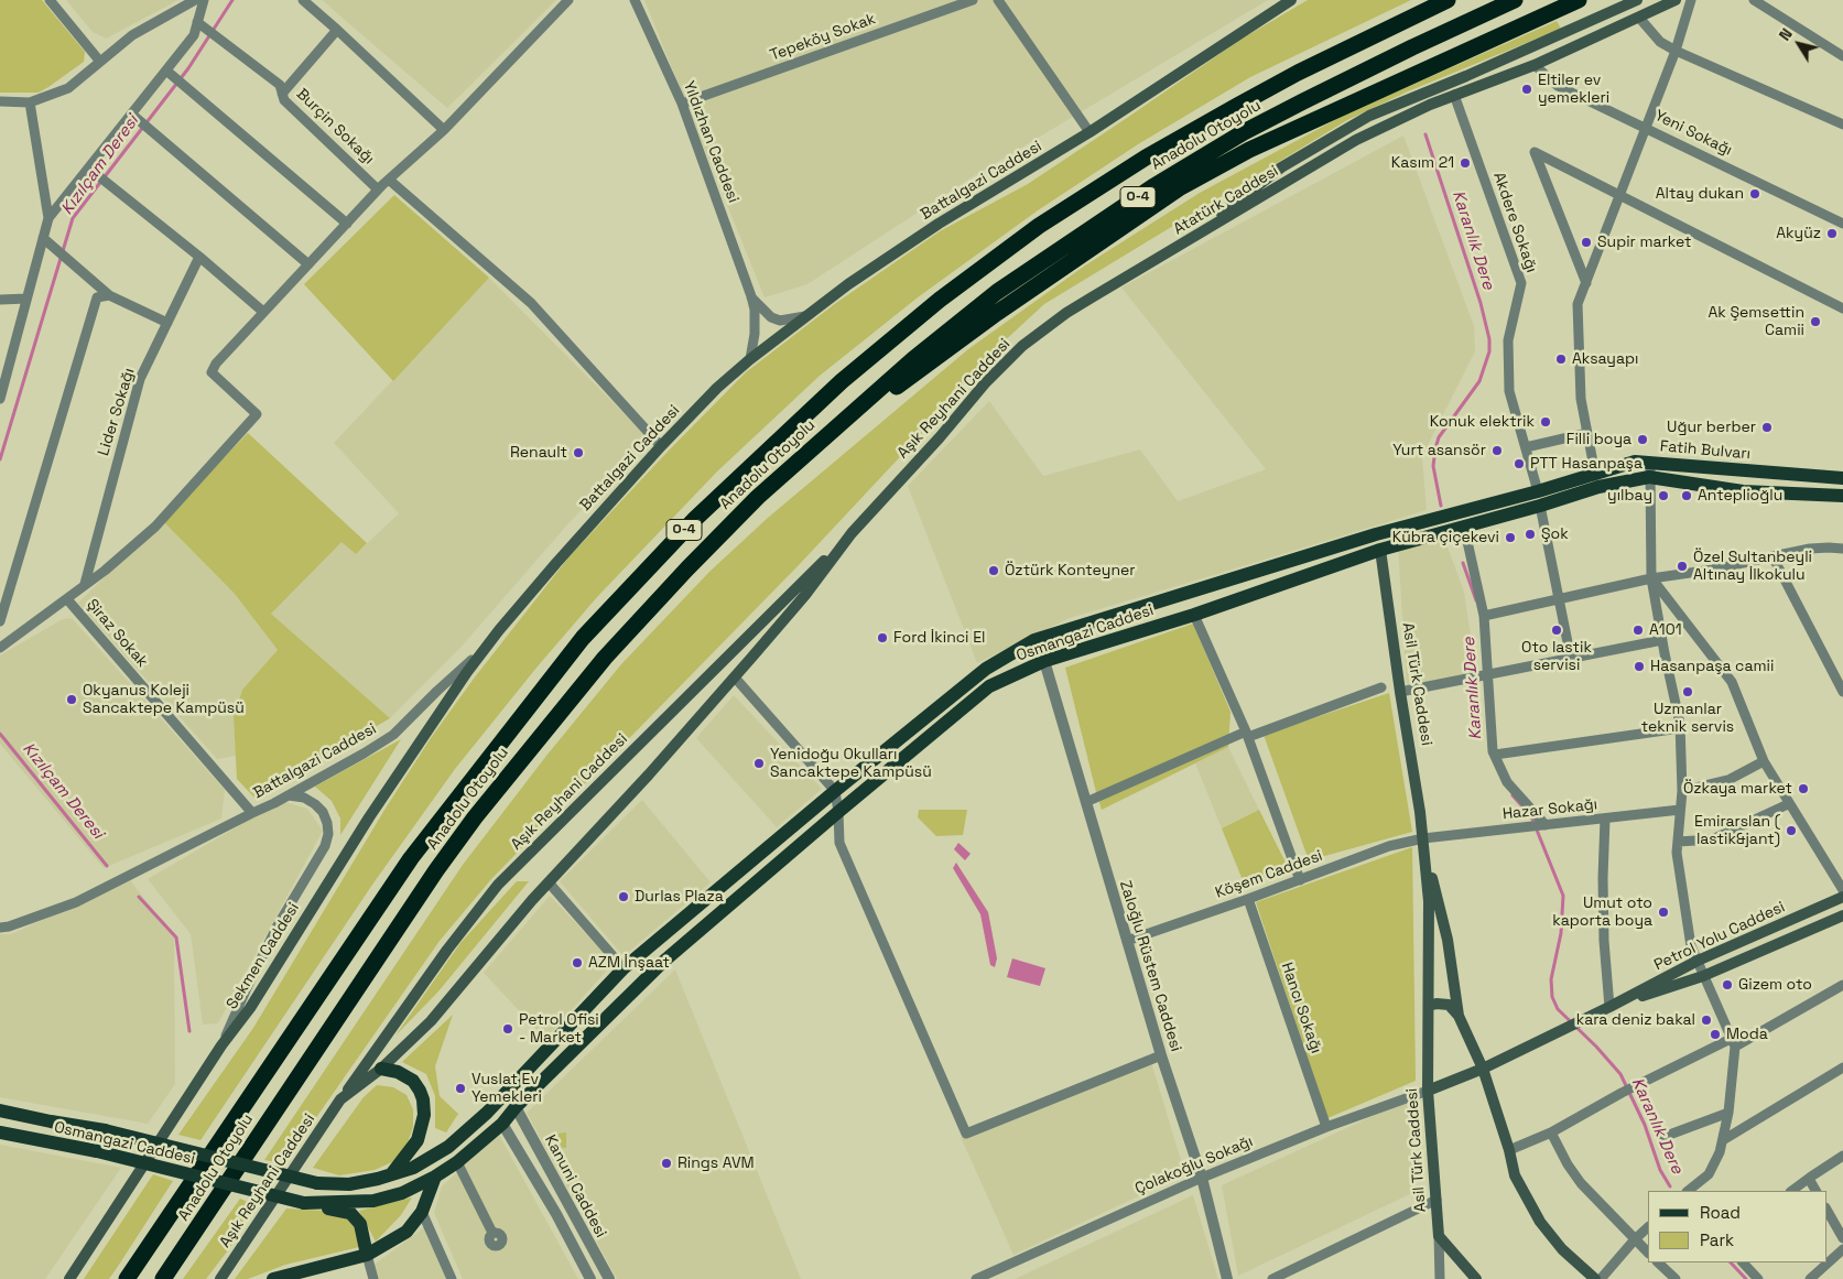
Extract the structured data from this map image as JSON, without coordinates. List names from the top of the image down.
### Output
{
  "streets": {
    "highway": ["Anadolu Otoyolu", "O-4"],
    "main road": [
      "Battalgazi Caddesi",
      "Atatürk Caddesi",
      "Aşık Reyhani Caddesi",
      "Fatih Bulvarı",
      "Osmangazi Caddesi",
      "Asil Türk Caddesi",
      "Petrol Yolu Caddesi",
      "Sekmen Caddesi"
    ],
    "street": [
      "Tepeköy Sokak",
      "Burçin Sokağı",
      "Yeni Sokağı",
      "Yıldızhan Caddesi",
      "Akdere Sokağı",
      "Lider Sokağı",
      "Şiraz Sokak",
      "Hazar Sokağı",
      "Köşem Caddesi",
      "Zaloğlu Rüstem Caddesi",
      "Hancı Sokağı",
      "Çolakoğlu Sokağı",
      "Kanuni Caddesi"
    ]
  },
  "crossings": [
    ["Tepeköy Sokak", "Yıldızhan Caddesi"],
    ["Yeni Sokağı", "Atatürk Caddesi"],
    ["Battalgazi Caddesi", "Şiraz Sokak"],
    ["Battalgazi Caddesi", "Sekmen Caddesi"],
    ["Atatürk Caddesi", "Akdere Sokağı"],
    ["Atatürk Caddesi", "Aşık Reyhani Caddesi"],
    ["Akdere Sokağı", "Fatih Bulvarı"],
    ["Fatih Bulvarı", "Osmangazi Caddesi"],
    ["Fatih Bulvarı", "Asil Türk Caddesi"],
    ["Osmangazi Caddesi", "Asil Türk Caddesi"],
    ["Osmangazi Caddesi", "Zaloğlu Rüstem Caddesi"],
    ["Osmangazi Caddesi", "Kanuni Caddesi"],
    ["Asil Türk Caddesi", "Hazar Sokağı"],
    ["Asil Türk Caddesi", "Köşem Caddesi"],
    ["Asil Türk Caddesi", "Petrol Yolu Caddesi"],
    ["Asil Türk Caddesi", "Çolakoğlu Sokağı"],
    ["Hazar Sokağı", "Köşem Caddesi"],
    ["Köşem Caddesi", "Zaloğlu Rüstem Caddesi"],
    ["Köşem Caddesi", "Hancı Sokağı"],
    ["Petrol Yolu Caddesi", "Çolakoğlu Sokağı"],
    ["Zaloğlu Rüstem Caddesi", "Çolakoğlu Sokağı"],
    ["Hancı Sokağı", "Çolakoğlu Sokağı"]
  ],
  "water": ["Kızılçam Deresi", "Karanlık Dere"],
  "places": [
    "Eltiler ev yemekleri",
    "Kasım 21",
    "Altay dukan",
    "Akyüz",
    "Supir market",
    "Ak Şemsettin Camii",
    "Aksayapı",
    "Konuk elektrik",
    "Uğur berber",
    "Filli boya",
    "Yurt asansör",
    "Renault",
    "PTT Hasanpaşa",
    "yılbay",
    "Anteplioğlu",
    "Şok",
    "Kübra çiçekevi",
    "Özel Sultanbeyli Altınay İlkokulu",
    "Öztürk Konteyner",
    "Oto lastik servisi",
    "A101",
    "Ford İkinci El",
    "Hasanpaşa camii",
    "Uzmanlar teknik servis",
    "Okyanus Koleji Sancaktepe Kampüsü",
    "Yenidoğu Okulları Sancaktepe Kampüsü",
    "Özkaya market",
    "Emirarslan ( lastik&jant)",
    "Durlas Plaza",
    "Umut oto kaporta boya",
    "AZM İnşaat",
    "Gizem oto",
    "kara deniz bakal",
    "Petrol Ofisi - Market",
    "Moda",
    "Vuslat Ev Yemekleri",
    "Rings AVM"
  ],
  "legend": ["Road", "Park"],
  "north": "top left"
}
